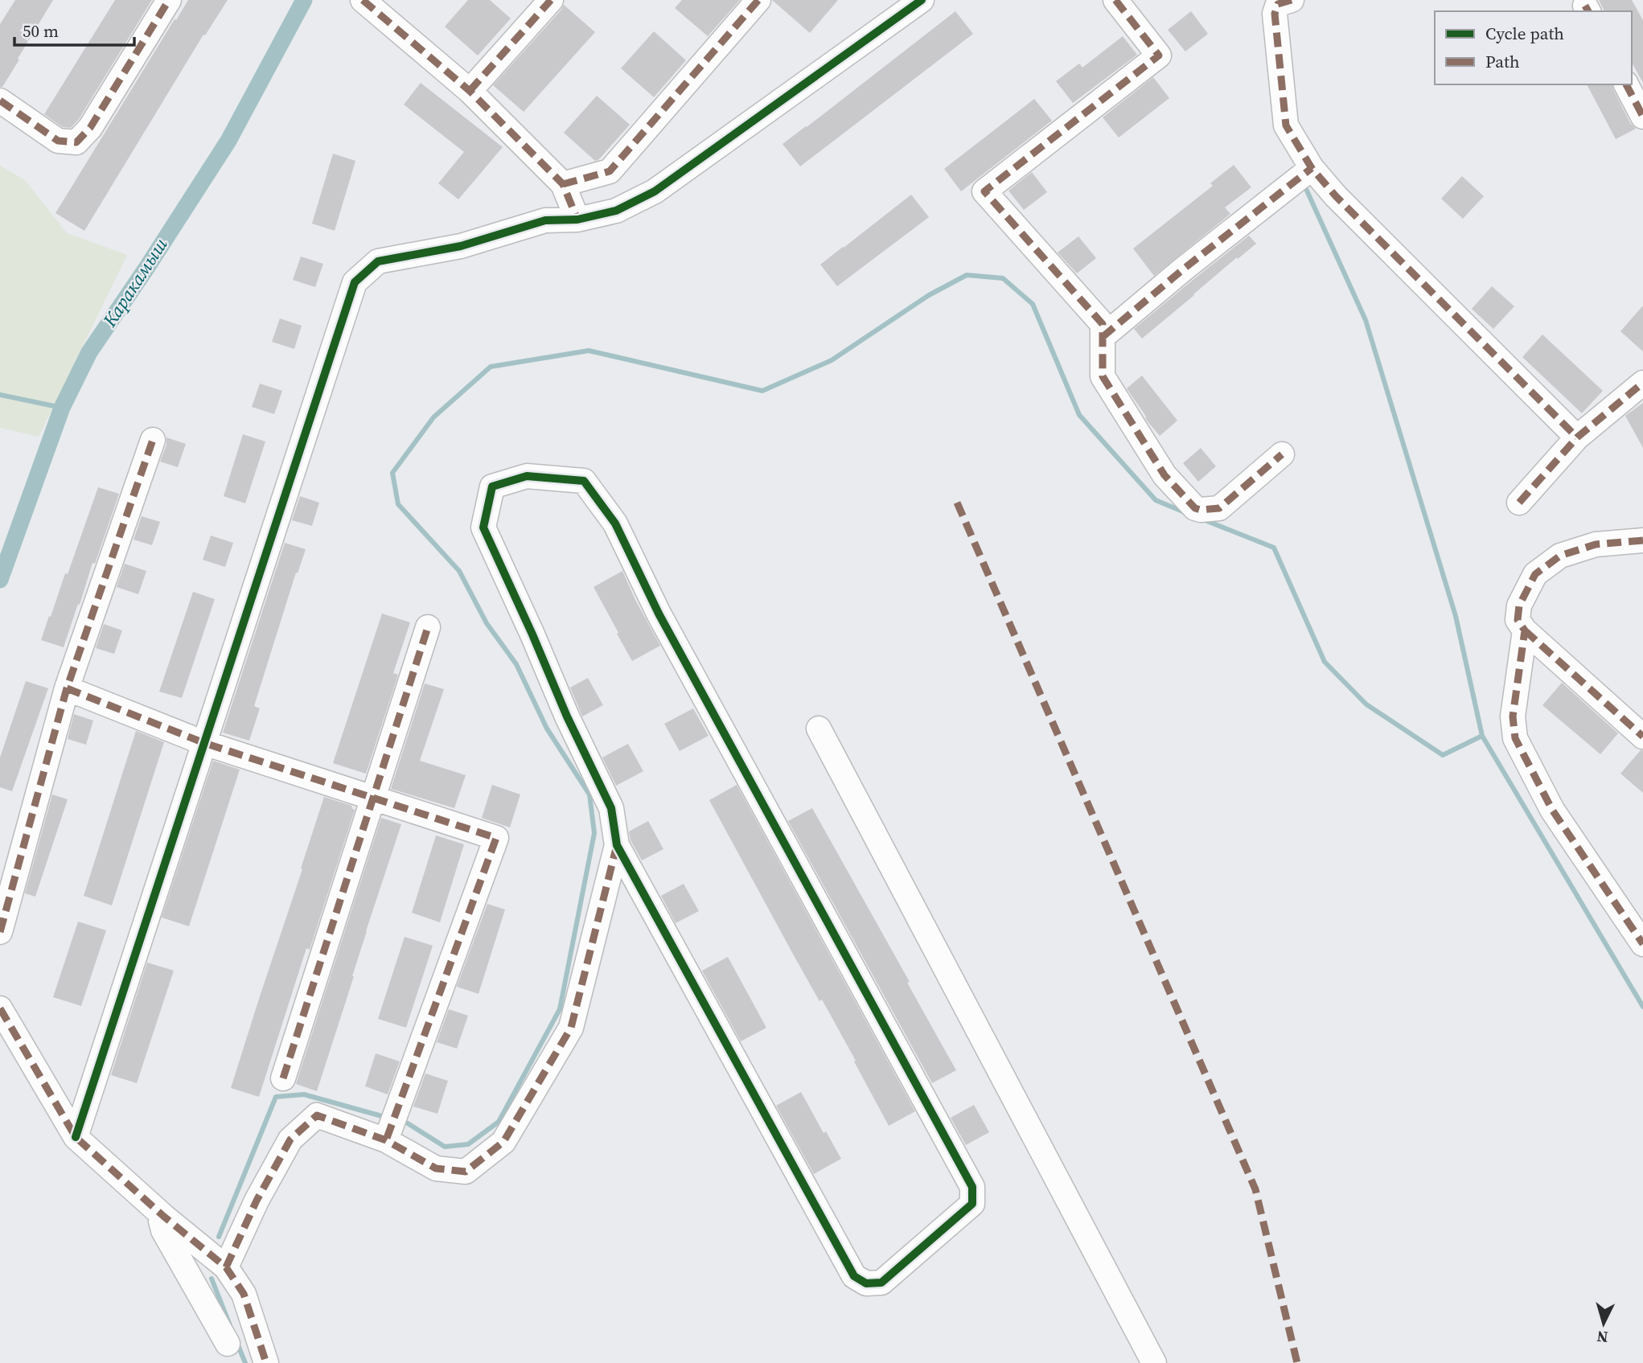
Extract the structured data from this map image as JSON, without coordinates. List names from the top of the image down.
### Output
{
  "water": ["Каракамыш"],
  "legend": ["Cycle path", "Path"],
  "scale_bar": "50 m",
  "north": "bottom"
}
